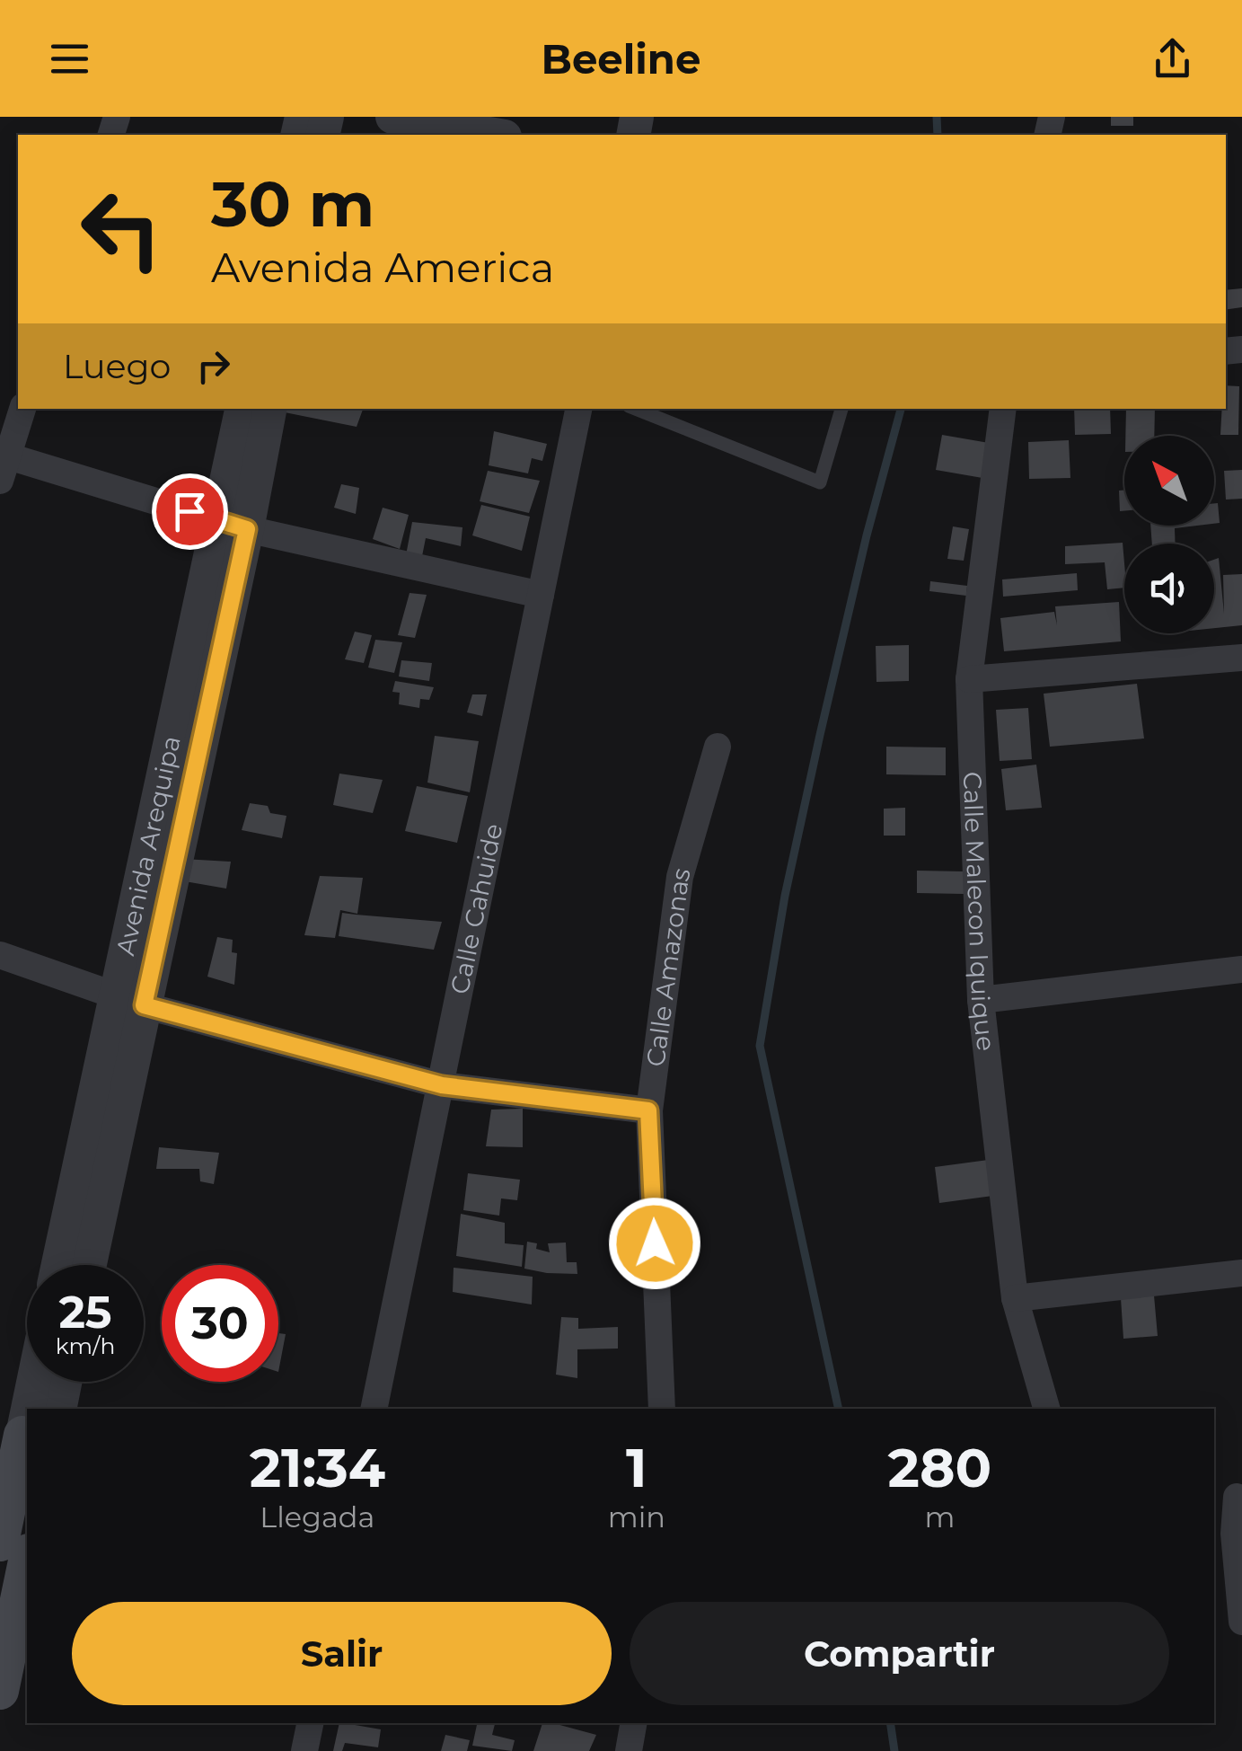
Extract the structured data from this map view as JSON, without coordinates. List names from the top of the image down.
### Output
{
  "streets": {
    "street": [
      "Avenida Arequipa",
      "Calle Cahuide",
      "Calle Malecon Iquique",
      "Calle Amazonas"
    ]
  },
  "north": "top left",
  "page": {
    "header": "Beeline",
    "turn": ["30 m", "Avenida America"],
    "then": "Luego",
    "speed": "25 km/h",
    "limit": "30",
    "eta": [
      "21:34",
      "Llegada",
      "1",
      "min",
      "280",
      "m"
    ],
    "buttons": ["Salir", "Compartir"]
  }
}
